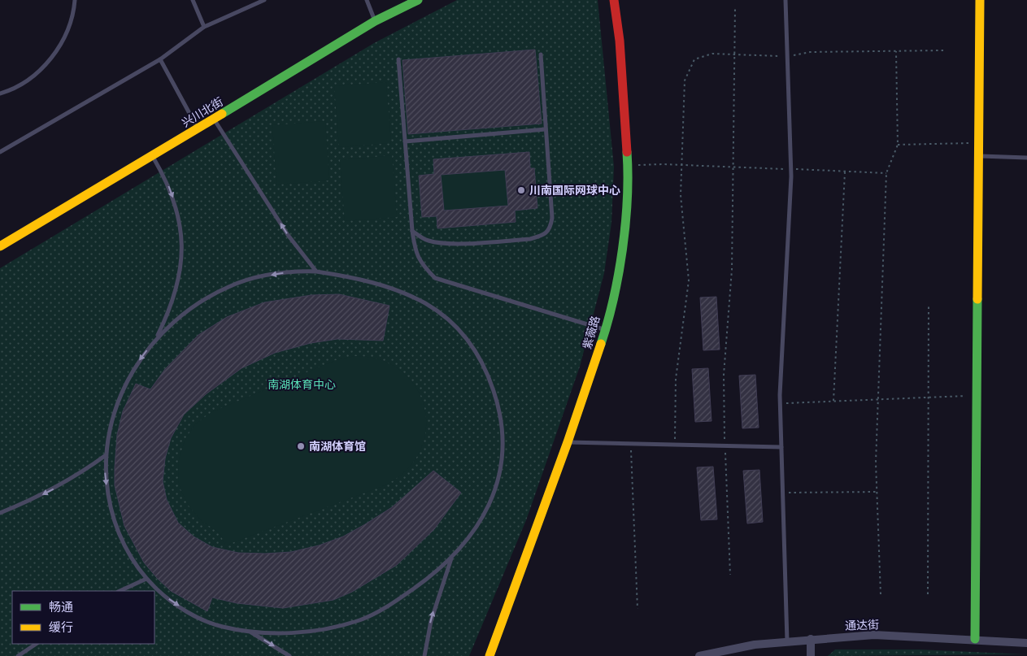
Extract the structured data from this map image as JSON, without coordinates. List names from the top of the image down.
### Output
{
  "streets": {
    "street": ["兴川北街", "紫薇路", "通达街"]
  },
  "parks": ["南湖体育中心"],
  "places": ["川南国际网球中心", "南湖体育馆"],
  "legend": ["畅通", "缓行"]
}
